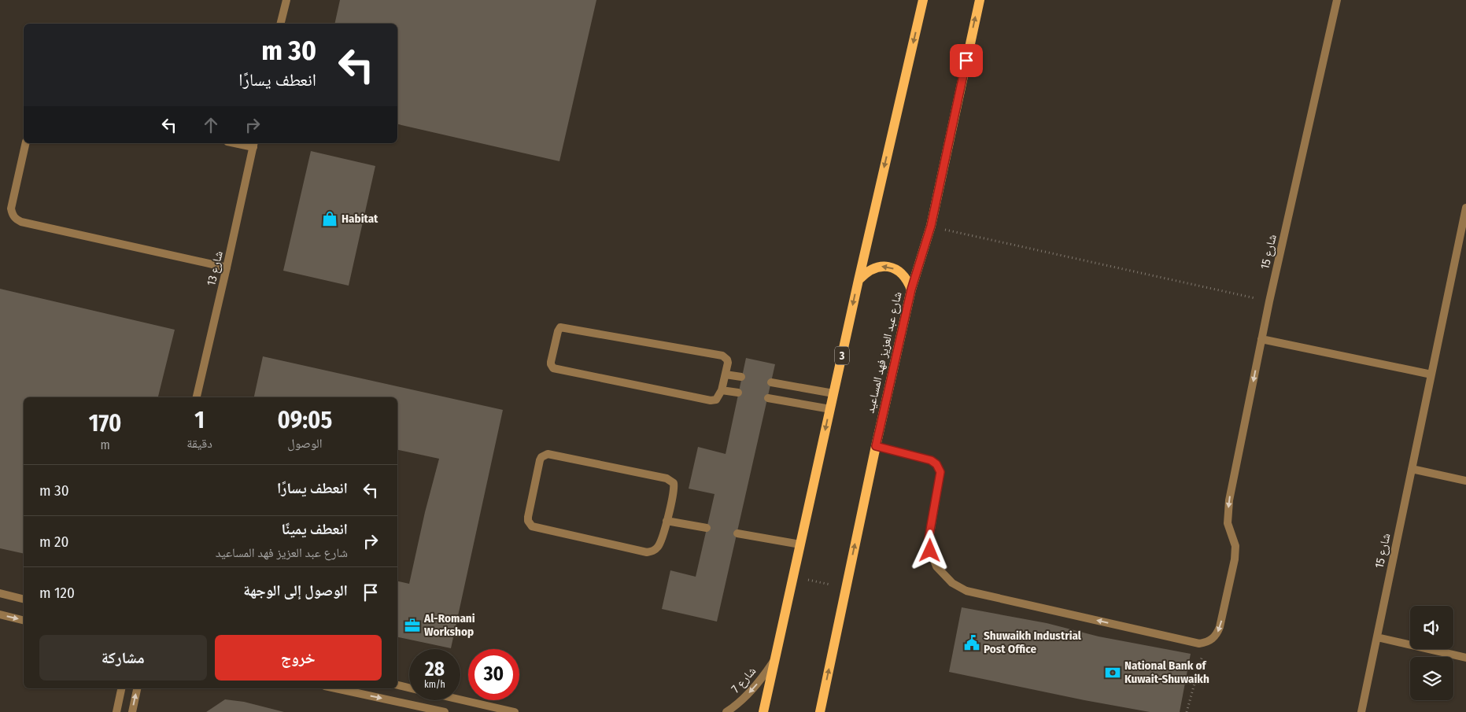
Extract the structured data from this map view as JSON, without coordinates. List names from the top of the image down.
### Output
{
  "streets": {
    "main road": ["شارع عبد العزيز فهد المساعيد", "3"],
    "street": ["شارع 15", "شارع 13", "شارع 7"]
  },
  "crossings": [
    ["3", "شارع 7"]
  ],
  "one_way": ["شارع 7"],
  "places": {
    "shop": ["Habitat"],
    "office": ["Al-Romani Workshop"],
    "public building": ["Shuwaikh Industrial Post Office"],
    "bank": ["National Bank of Kuwait-Shuwaikh"]
  },
  "page": {
    "turn": ["30 m", "انعطف يسارًا"],
    "eta": [
      "09:05",
      "الوصول",
      "1",
      "دقيقة",
      "170",
      "m"
    ],
    "list": [
      {
        "name": "انعطف يسارًا",
        "value": "30 m"
      },
      {
        "name": "انعطف يمينًا",
        "note": "شارع عبد العزيز فهد المساعيد",
        "value": "20 m"
      },
      {
        "name": "الوصول إلى الوجهة",
        "value": "120 m"
      }
    ],
    "buttons": ["خروج", "مشاركة"],
    "speed": "28 km/h",
    "limit": "30"
  }
}
